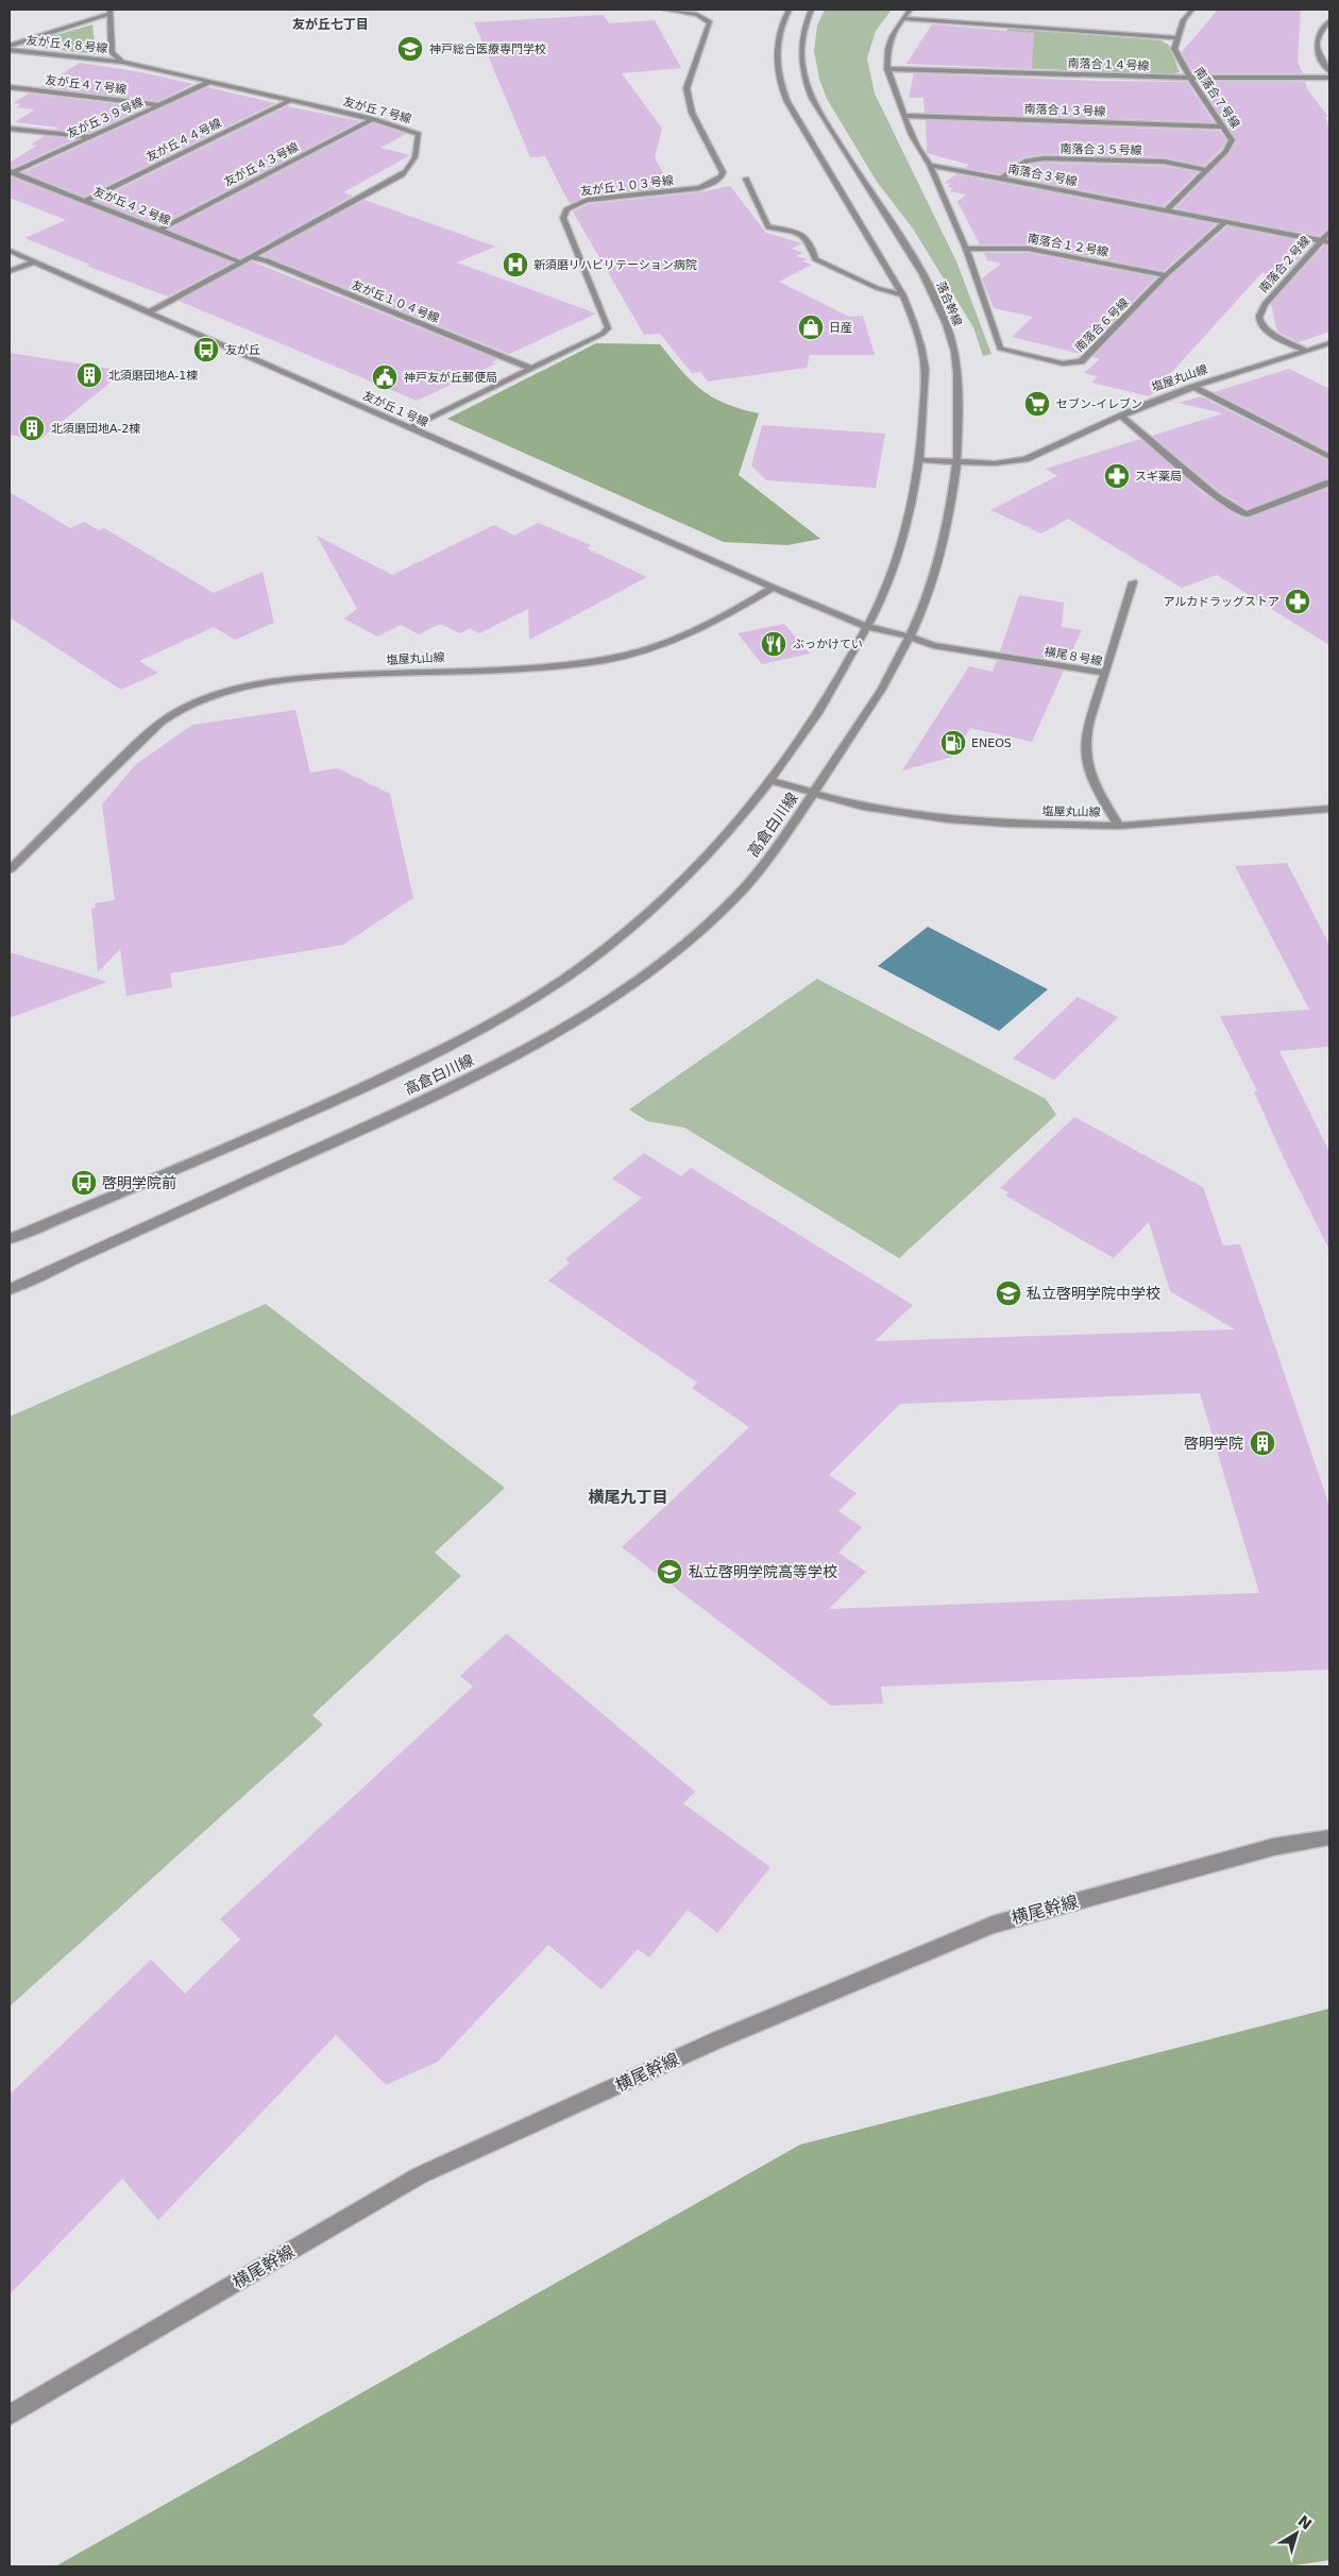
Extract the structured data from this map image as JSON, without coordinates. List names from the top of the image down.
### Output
{
  "streets": {
    "street": [
      "友が丘４８号線",
      "南落合１４号線",
      "友が丘４７号線",
      "南落合７号線",
      "友が丘７号線",
      "南落合１３号線",
      "友が丘３９号線",
      "友が丘４４号線",
      "南落合３５号線",
      "友が丘４３号線",
      "南落合３号線",
      "友が丘１０３号線",
      "友が丘４２号線",
      "南落合１２号線",
      "南落合２号線",
      "友が丘１０４号線",
      "落合幹線",
      "南落合６号線",
      "塩屋丸山線",
      "友が丘１号線",
      "横尾８号線",
      "高倉白川線",
      "横尾幹線"
    ]
  },
  "crossings": [
    ["友が丘４８号線", "友が丘７号線"],
    ["南落合１４号線", "南落合７号線"],
    ["友が丘４７号線", "友が丘３９号線"],
    ["南落合７号線", "南落合１３号線"],
    ["南落合７号線", "南落合３５号線"],
    ["南落合７号線", "南落合３号線"],
    ["友が丘７号線", "友が丘３９号線"],
    ["友が丘７号線", "友が丘４４号線"],
    ["友が丘７号線", "友が丘４３号線"],
    ["友が丘７号線", "友が丘４２号線"],
    ["友が丘７号線", "友が丘１０４号線"],
    ["友が丘７号線", "友が丘１号線"],
    ["友が丘３９号線", "友が丘４２号線"],
    ["友が丘４４号線", "友が丘４２号線"],
    ["南落合３５号線", "南落合３号線"],
    ["友が丘４３号線", "友が丘４２号線"],
    ["南落合３号線", "南落合２号線"],
    ["南落合３号線", "南落合６号線"],
    ["友が丘１０３号線", "友が丘１０４号線"],
    ["友が丘１０３号線", "友が丘１号線"],
    ["南落合１２号線", "南落合６号線"],
    ["南落合２号線", "塩屋丸山線"],
    ["落合幹線", "塩屋丸山線"],
    ["落合幹線", "横尾８号線"],
    ["塩屋丸山線", "友が丘１号線"],
    ["塩屋丸山線", "横尾８号線"],
    ["塩屋丸山線", "高倉白川線"]
  ],
  "districts": ["友が丘七丁目", "横尾九丁目"],
  "places": {
    "school or university": ["神戸総合医療専門学校", "私立啓明学院中学校", "私立啓明学院高等学校"],
    "hospital": ["新須磨リハビリテーション病院"],
    "shop": ["日産"],
    "bus stop": ["友が丘", "啓明学院前"],
    "building": ["北須磨団地A-1棟", "北須磨団地A-2棟", "啓明学院"],
    "public building": ["神戸友が丘郵便局"],
    "supermarket": ["セブン-イレブン"],
    "pharmacy": ["スギ薬局", "アルカドラッグストア"],
    "restaurant": ["ぶっかけてい"],
    "fuel station": ["ENEOS"]
  },
  "north": "top right"
}
